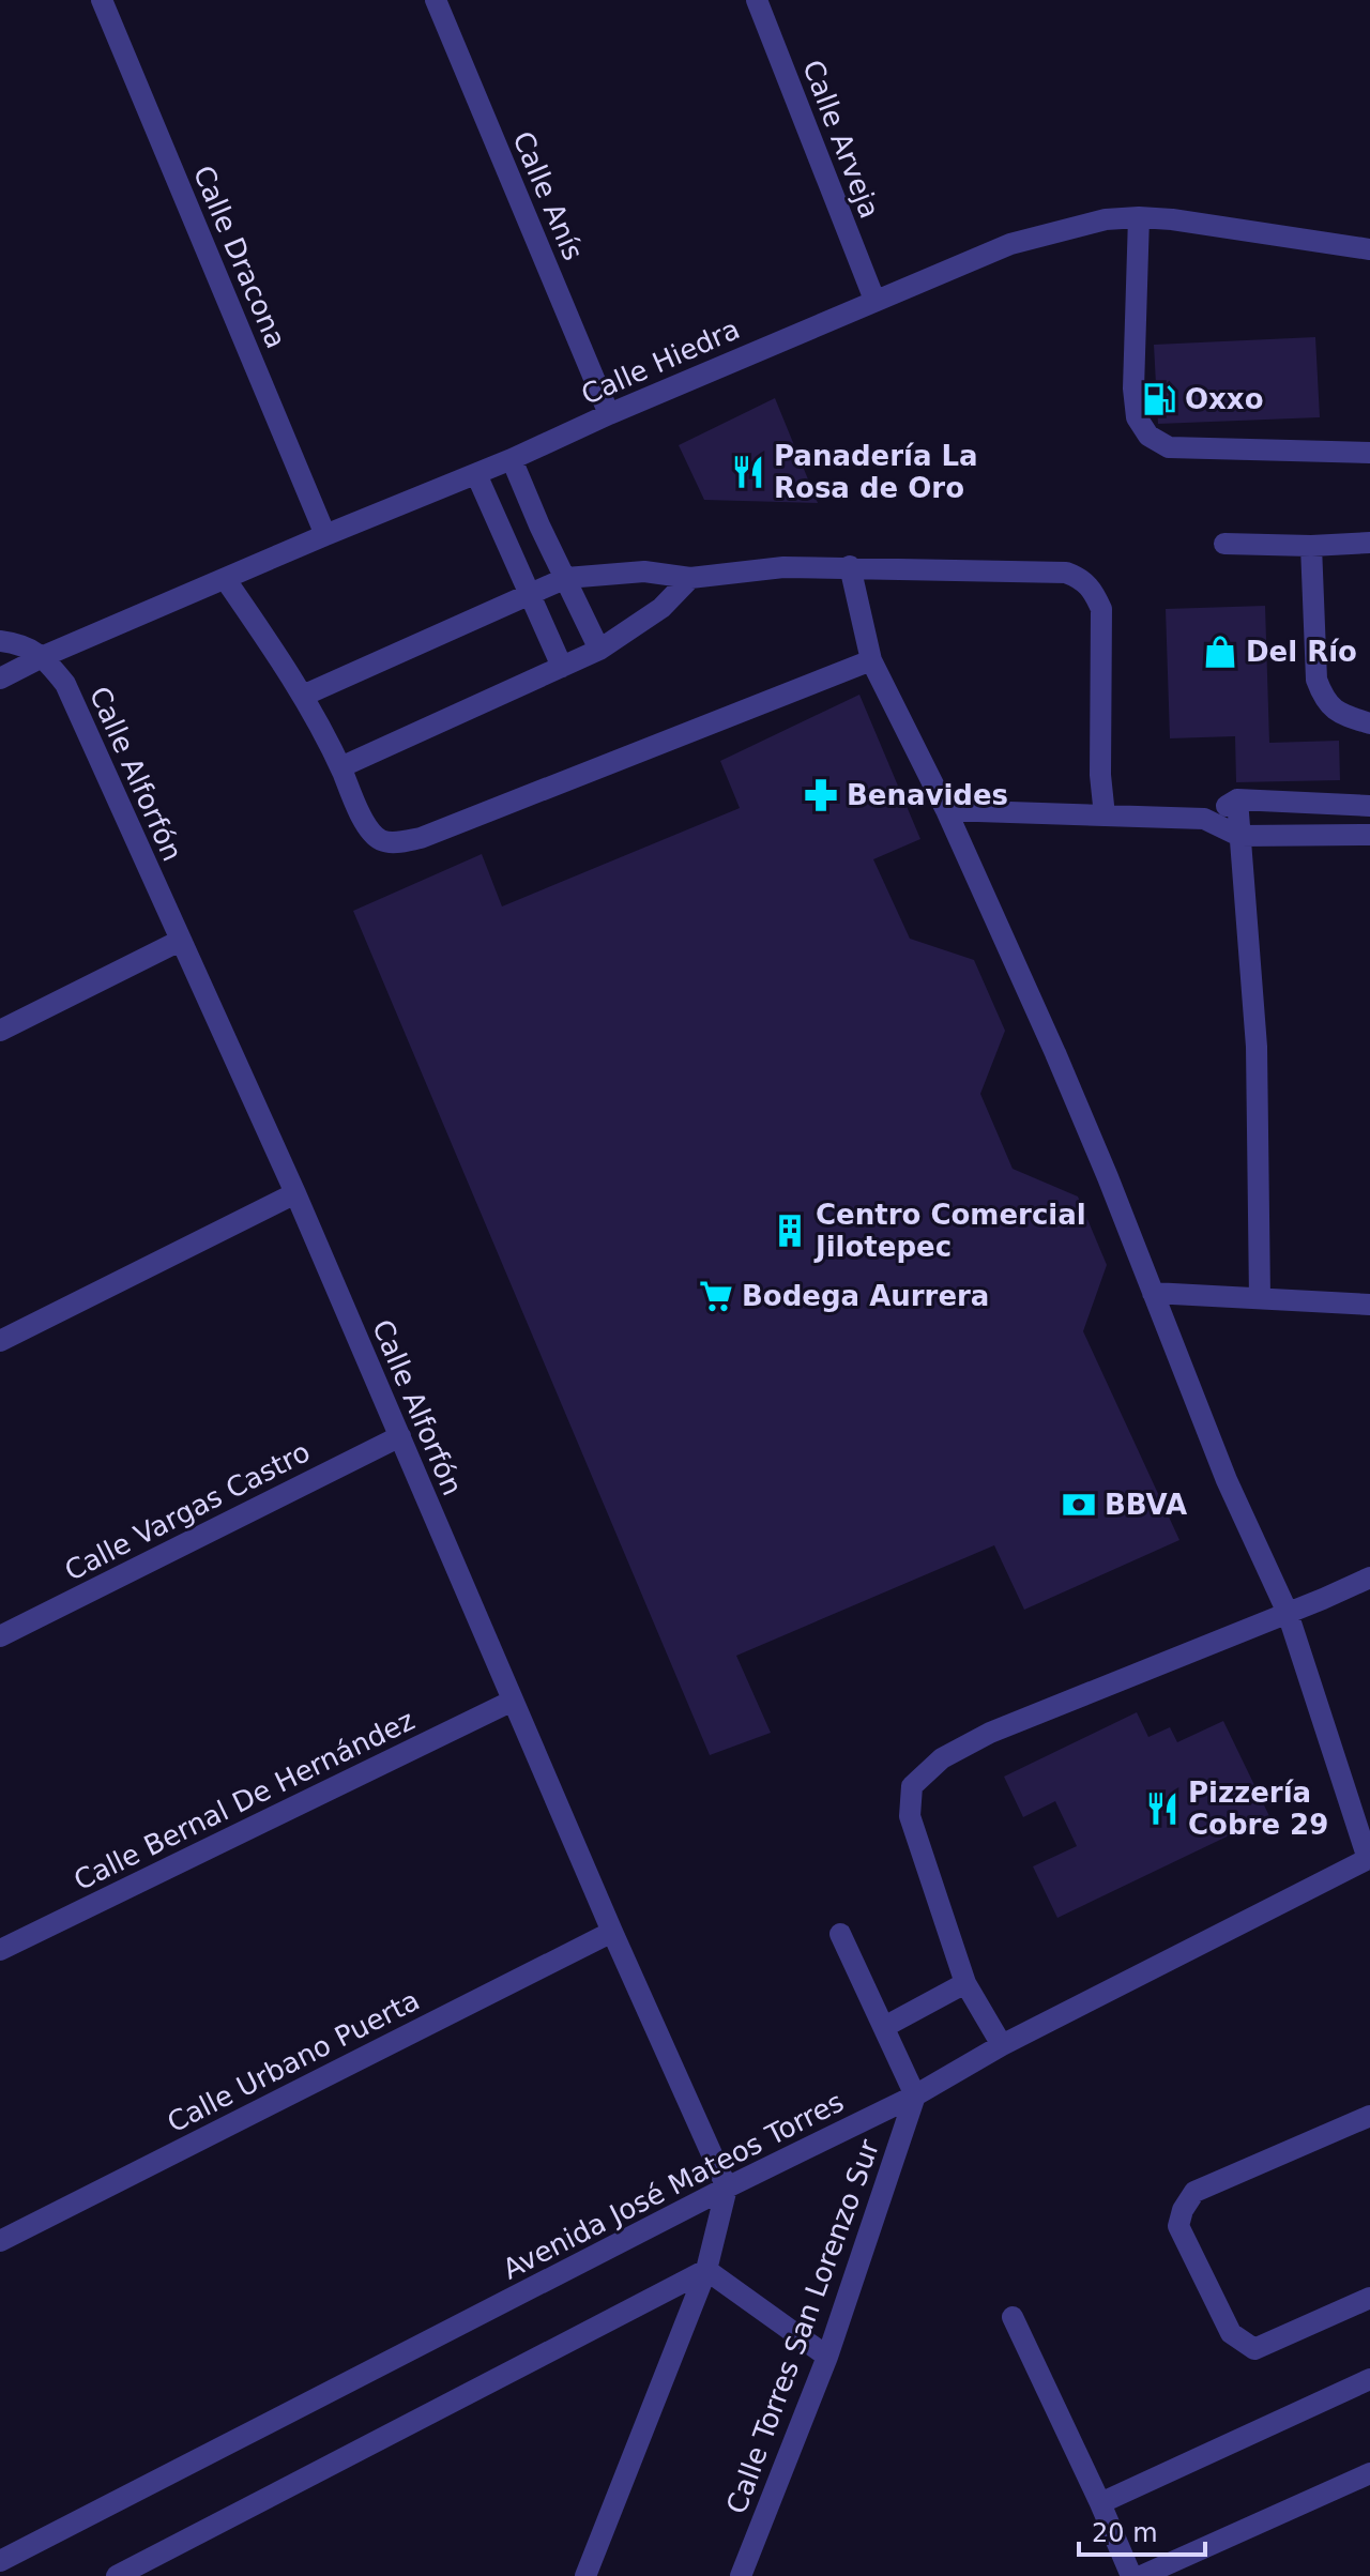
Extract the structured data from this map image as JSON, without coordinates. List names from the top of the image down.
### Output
{
  "streets": {
    "street": [
      "Calle Arveja",
      "Calle Anís",
      "Calle Dracona",
      "Calle Hiedra",
      "Calle Alforfón",
      "Calle Vargas Castro",
      "Calle Bernal De Hernández",
      "Calle Urbano Puerta",
      "Avenida José Mateos Torres",
      "Calle Torres San Lorenzo Sur"
    ]
  },
  "crossings": [
    ["Calle Arveja", "Calle Hiedra"],
    ["Calle Anís", "Calle Hiedra"],
    ["Calle Dracona", "Calle Hiedra"],
    ["Calle Hiedra", "Calle Alforfón"],
    ["Calle Alforfón", "Calle Vargas Castro"],
    ["Calle Alforfón", "Calle Bernal De Hernández"],
    ["Calle Alforfón", "Calle Urbano Puerta"],
    ["Calle Alforfón", "Avenida José Mateos Torres"],
    ["Avenida José Mateos Torres", "Calle Torres San Lorenzo Sur"]
  ],
  "places": {
    "fuel station": ["Oxxo"],
    "restaurant": ["Panadería La Rosa de Oro", "Pizzería Cobre 29"],
    "shop": ["Del Río"],
    "pharmacy": ["Benavides"],
    "building": ["Centro Comercial Jilotepec"],
    "supermarket": ["Bodega Aurrera"],
    "bank": ["BBVA"]
  },
  "scale_bar": "20 m"
}
